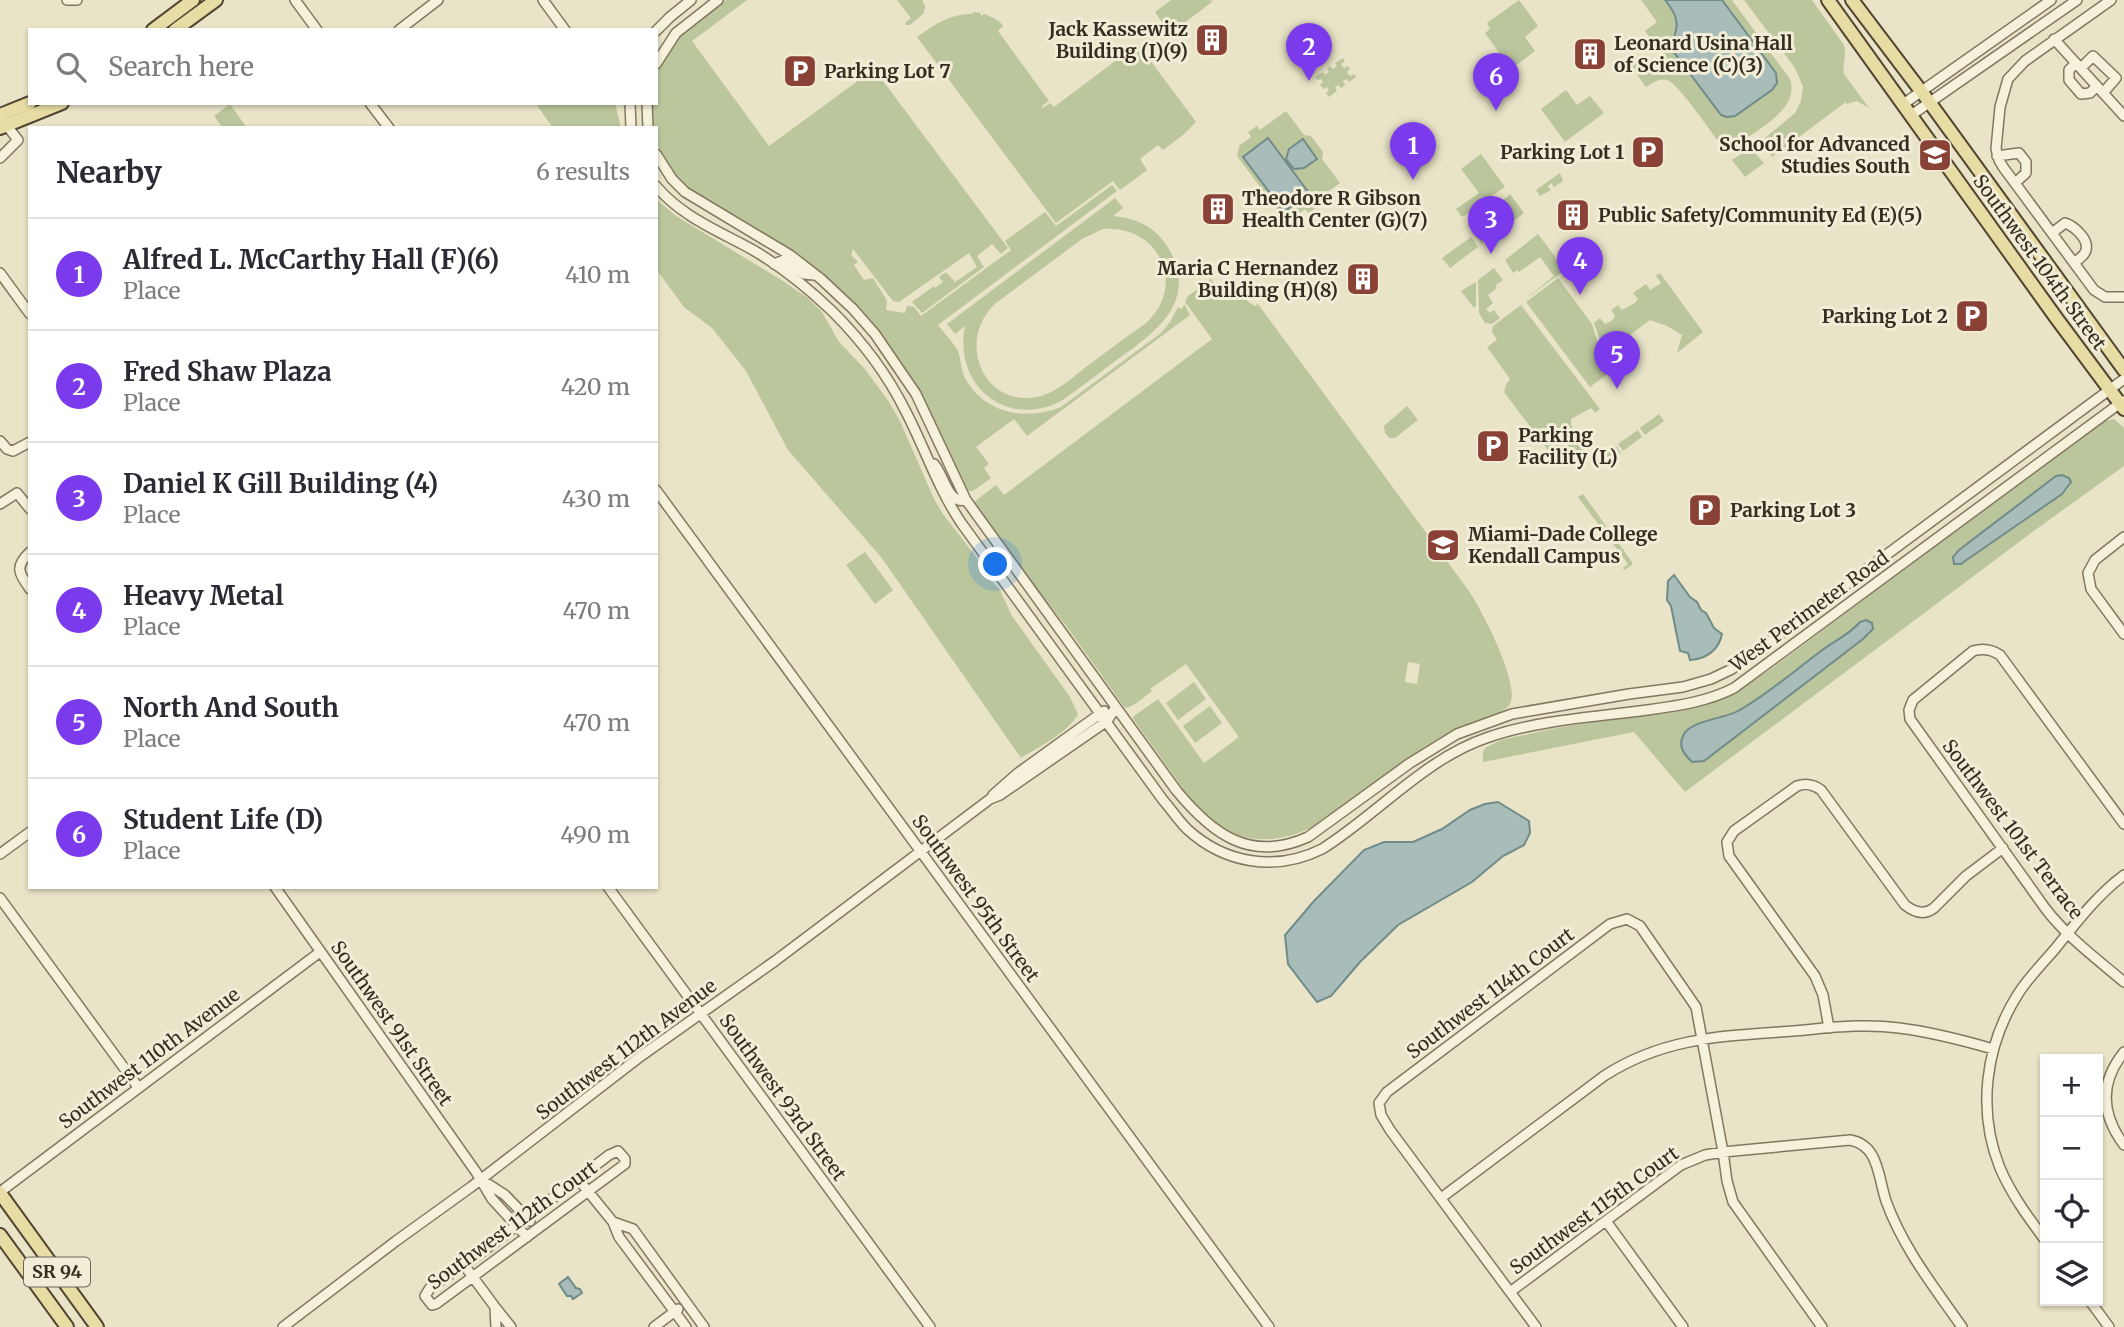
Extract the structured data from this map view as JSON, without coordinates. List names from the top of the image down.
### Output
{
  "streets": {
    "main road": ["Southwest 104th Street", "SR 94"],
    "street": [
      "West Perimeter Road",
      "Southwest 101st Terrace",
      "Southwest 95th Street",
      "Southwest 114th Court",
      "Southwest 91st Street",
      "Southwest 112th Avenue",
      "Southwest 110th Avenue",
      "Southwest 93rd Street",
      "Southwest 115th Court",
      "Southwest 112th Court"
    ]
  },
  "crossings": [
    ["Southwest 104th Street", "West Perimeter Road"],
    ["West Perimeter Road", "Southwest 112th Avenue"],
    ["Southwest 95th Street", "Southwest 112th Avenue"],
    ["Southwest 91st Street", "Southwest 112th Avenue"],
    ["Southwest 91st Street", "Southwest 110th Avenue"],
    ["Southwest 91st Street", "Southwest 112th Court"],
    ["Southwest 112th Avenue", "Southwest 93rd Street"],
    ["Southwest 110th Avenue", "SR 94"]
  ],
  "places": {
    "building": [
      "Jack Kassewitz Building (I)(9)",
      "Leonard Usina Hall of Science (C)(3)",
      "Theodore R Gibson Health Center (G)(7)",
      "Public Safety/Community Ed (E)(5)",
      "Maria C Hernandez Building (H)(8)"
    ],
    "parking": [
      "Parking Lot 7",
      "Parking Lot 1",
      "Parking Lot 2",
      "Parking Facility (L)",
      "Parking Lot 3"
    ],
    "school or university": ["School for Advanced Studies South", "Miami-Dade College Kendall Campus"]
  },
  "page": {
    "pins": [
      "2",
      "6",
      "1",
      "3",
      "4",
      "5"
    ],
    "search": "Search here",
    "heading": ["Nearby", "6 results"],
    "list": [
      {
        "mark": "1",
        "name": "Alfred L. McCarthy Hall (F)(6)",
        "note": "Place",
        "value": "410 m"
      },
      {
        "mark": "2",
        "name": "Fred Shaw Plaza",
        "note": "Place",
        "value": "420 m"
      },
      {
        "mark": "3",
        "name": "Daniel K Gill Building (4)",
        "note": "Place",
        "value": "430 m"
      },
      {
        "mark": "4",
        "name": "Heavy Metal",
        "note": "Place",
        "value": "470 m"
      },
      {
        "mark": "5",
        "name": "North And South",
        "note": "Place",
        "value": "470 m"
      },
      {
        "mark": "6",
        "name": "Student Life (D)",
        "note": "Place",
        "value": "490 m"
      }
    ],
    "map_buttons": ["+", "−"]
  }
}
